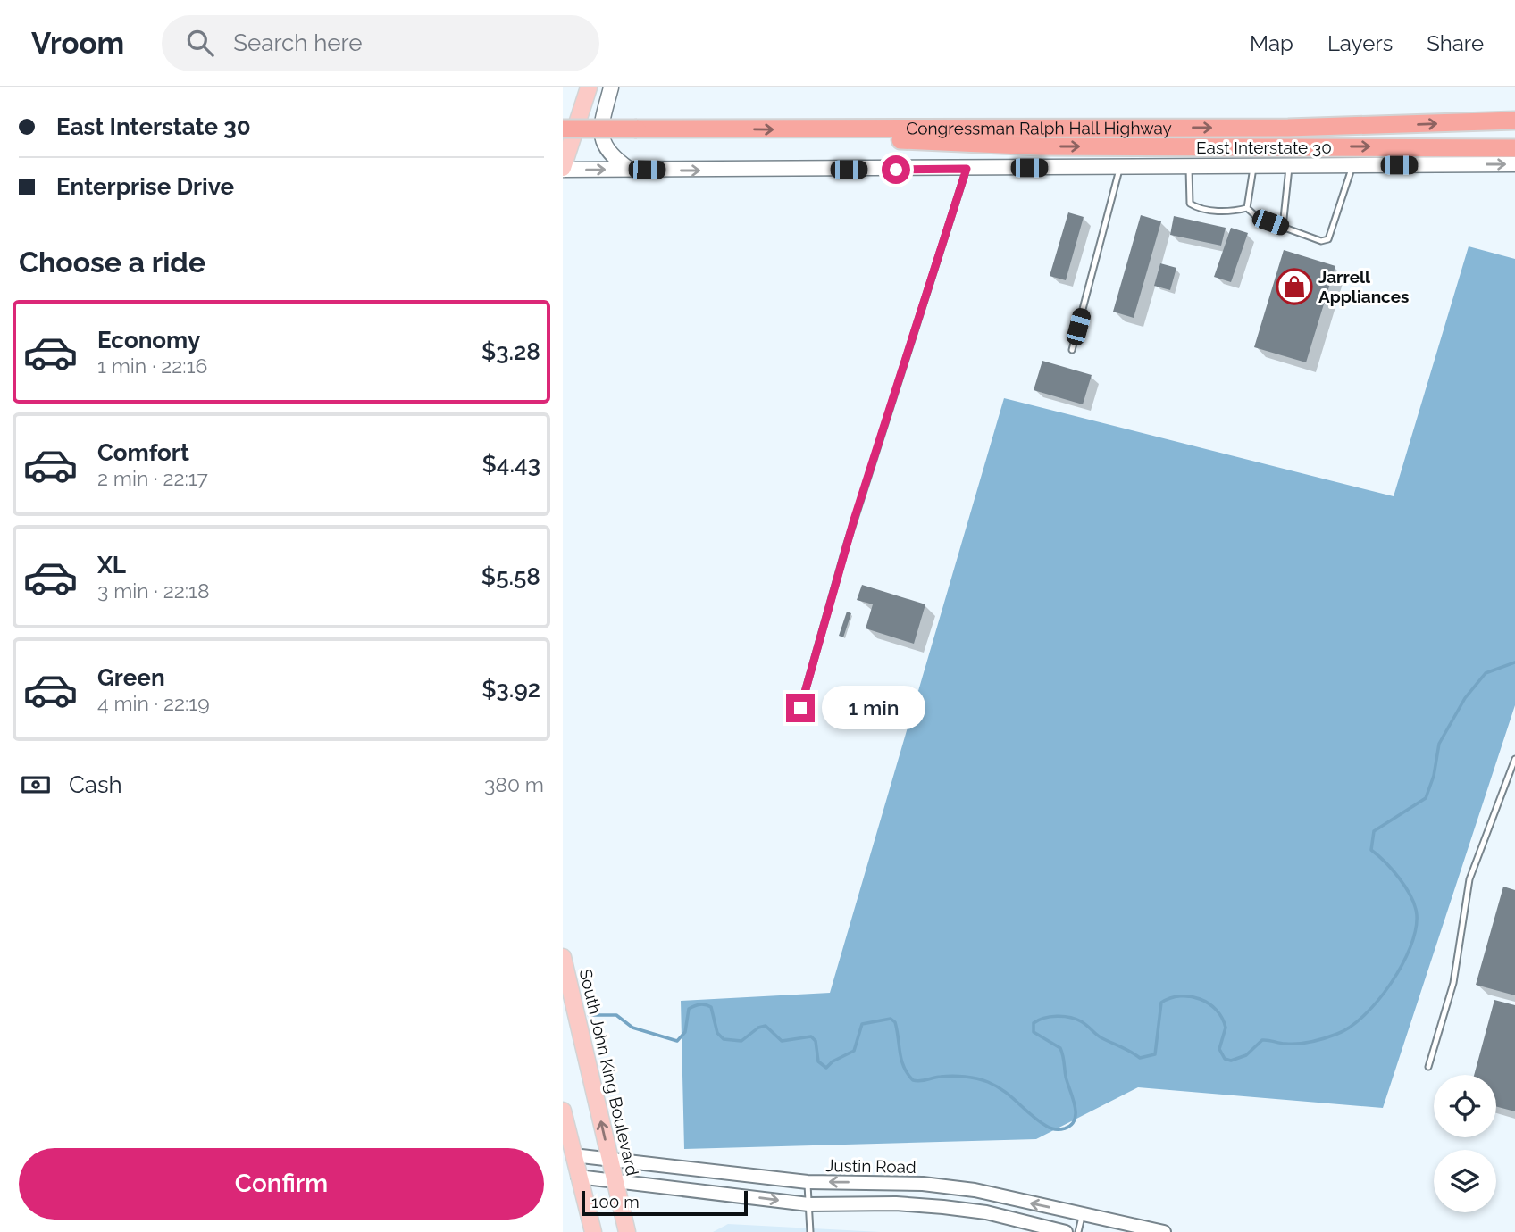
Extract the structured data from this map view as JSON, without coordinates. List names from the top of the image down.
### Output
{
  "streets": {
    "highway": ["Congressman Ralph Hall Highway"],
    "main road": ["East Interstate 30", "South John King Boulevard"],
    "street": ["Justin Road"]
  },
  "crossings": [
    ["South John King Boulevard", "Justin Road"]
  ],
  "one_way": ["East Interstate 30", "South John King Boulevard"],
  "places": {
    "shop": ["Jarrell Appliances"]
  },
  "scale_bar": "100 m",
  "page": {
    "header": "Vroom",
    "search": "Search here",
    "nav": ["Map", "Layers", "Share"],
    "banner": ["East Interstate 30", "Enterprise Drive"],
    "heading": "Choose a ride",
    "list": [
      {
        "name": "Economy",
        "note": "1 min · 22:16",
        "value": "$3.28"
      },
      {
        "name": "Comfort",
        "note": "2 min · 22:17",
        "value": "$4.43"
      },
      {
        "name": "XL",
        "note": "3 min · 22:18",
        "value": "$5.58"
      },
      {
        "name": "Green",
        "note": "4 min · 22:19",
        "value": "$3.92"
      }
    ],
    "bubble": "1 min",
    "pay": ["Cash", "380 m"],
    "buttons": "Confirm",
    "scale": "100 m"
  }
}
